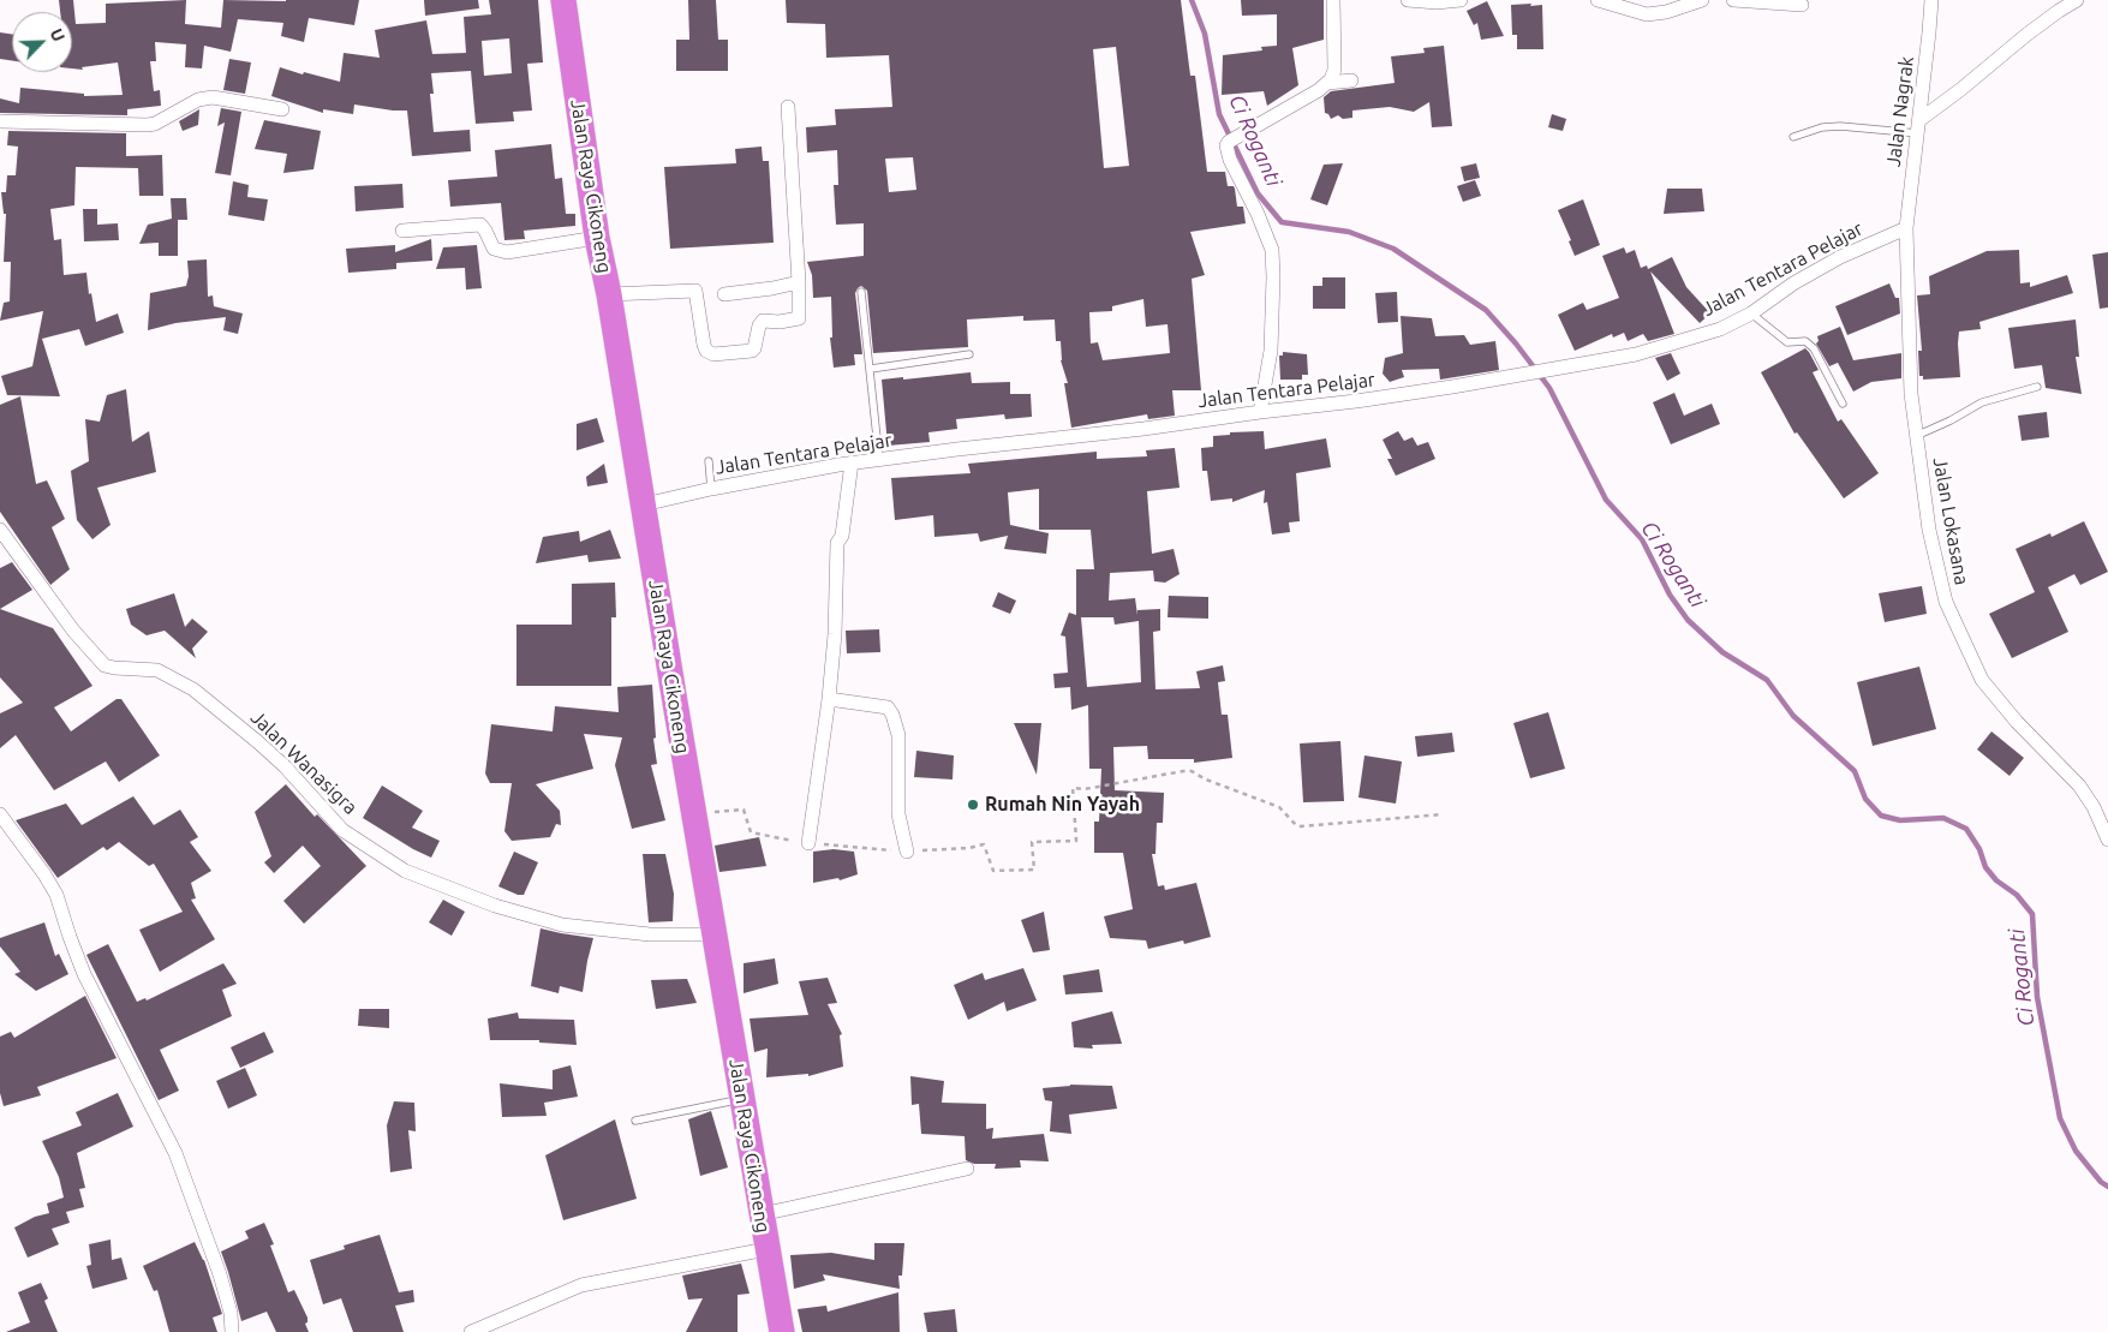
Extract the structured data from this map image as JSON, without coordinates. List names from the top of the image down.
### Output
{
  "streets": {
    "highway": ["Jalan Raya Cikoneng"],
    "street": [
      "Jalan Nagrak",
      "Jalan Tentara Pelajar",
      "Jalan Lokasana",
      "Jalan Wanasigra"
    ]
  },
  "crossings": [
    ["Jalan Nagrak", "Jalan Tentara Pelajar"],
    ["Jalan Nagrak", "Jalan Lokasana"],
    ["Jalan Raya Cikoneng", "Jalan Tentara Pelajar"],
    ["Jalan Raya Cikoneng", "Jalan Wanasigra"],
    ["Jalan Tentara Pelajar", "Jalan Lokasana"]
  ],
  "water": ["Ci Roganti"],
  "places": ["Rumah Nin Yayah"],
  "north": "top right"
}
